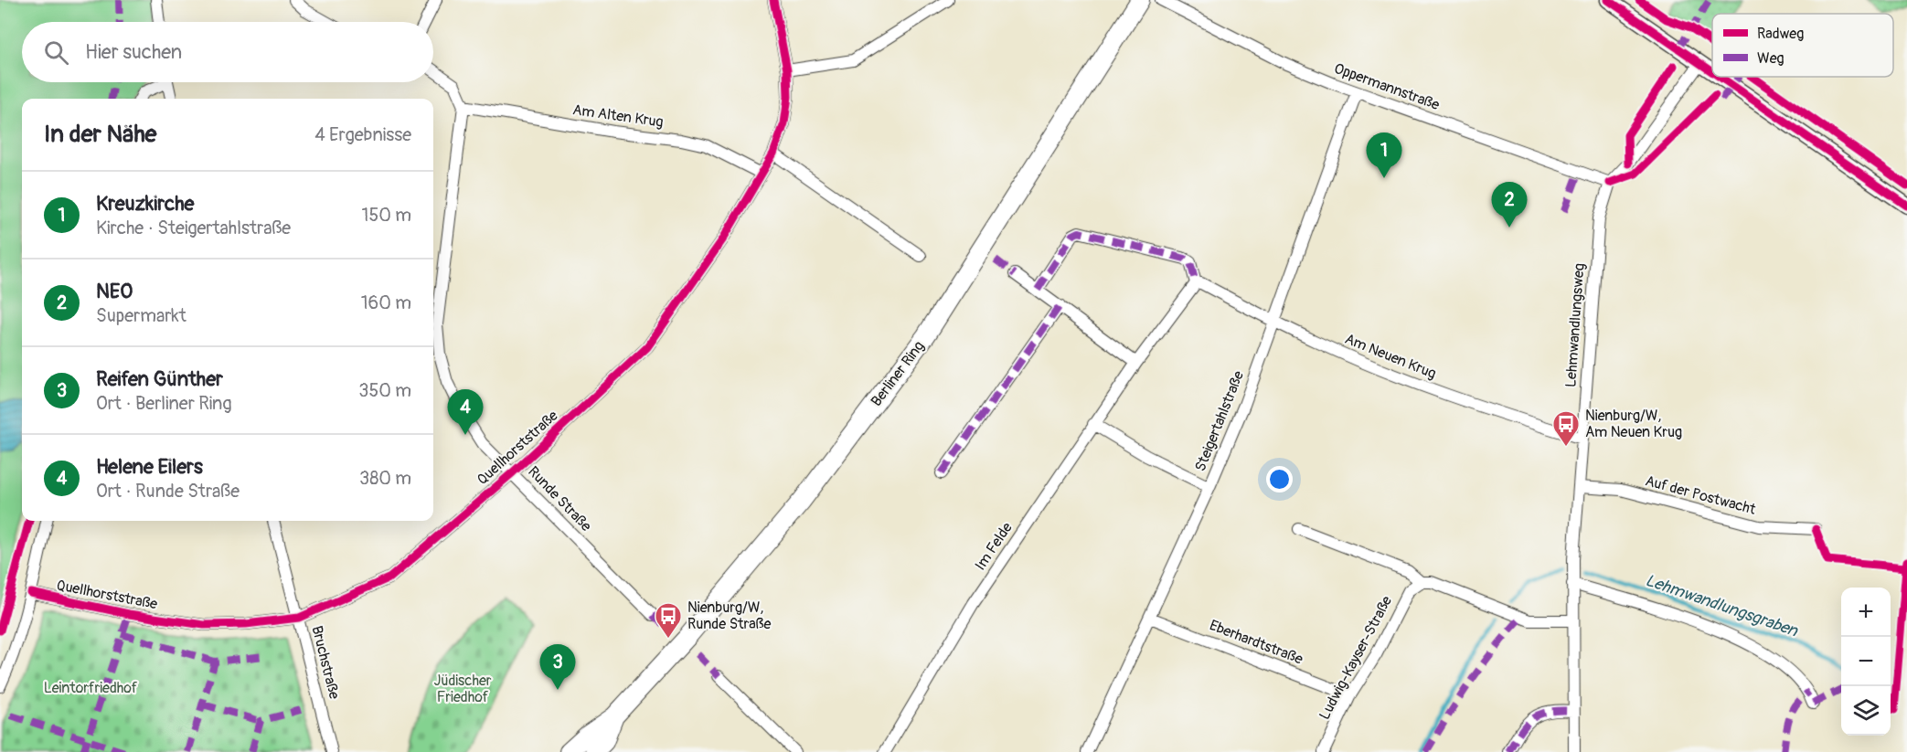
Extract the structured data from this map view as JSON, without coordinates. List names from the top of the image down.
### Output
{
  "streets": {
    "main road": ["Berliner Ring"],
    "street": [
      "Oppermannstraße",
      "Am Alten Krug",
      "Lehmwandlungsweg",
      "Am Neuen Krug",
      "Steigertahlstraße",
      "Quellhorststraße",
      "Auf der Postwacht",
      "Runde Straße",
      "Im Felde",
      "Eberhardtstraße",
      "Ludwig-Kayser-Straße",
      "Bruchstraße"
    ]
  },
  "crossings": [
    ["Oppermannstraße", "Lehmwandlungsweg"],
    ["Oppermannstraße", "Steigertahlstraße"],
    ["Am Alten Krug", "Quellhorststraße"],
    ["Am Alten Krug", "Runde Straße"],
    ["Lehmwandlungsweg", "Am Neuen Krug"],
    ["Lehmwandlungsweg", "Auf der Postwacht"],
    ["Am Neuen Krug", "Steigertahlstraße"],
    ["Steigertahlstraße", "Eberhardtstraße"],
    ["Quellhorststraße", "Runde Straße"],
    ["Quellhorststraße", "Bruchstraße"],
    ["Eberhardtstraße", "Ludwig-Kayser-Straße"]
  ],
  "water": ["Lehmwandlungsgraben"],
  "parks": ["Jüdischer Friedhof", "Leintorfriedhof"],
  "places": {
    "bus stop": ["Nienburg/W, Am Neuen Krug", "Nienburg/W, Runde Straße"]
  },
  "legend": ["Radweg", "Weg"],
  "page": {
    "search": "Hier suchen",
    "heading": ["In der Nähe", "4 Ergebnisse"],
    "pins": [
      "1",
      "2",
      "4",
      "3"
    ],
    "list": [
      {
        "mark": "1",
        "name": "Kreuzkirche",
        "note": "Kirche · Steigertahlstraße",
        "value": "150 m"
      },
      {
        "mark": "2",
        "name": "NEO",
        "note": "Supermarkt",
        "value": "160 m"
      },
      {
        "mark": "3",
        "name": "Reifen Günther",
        "note": "Ort · Berliner Ring",
        "value": "350 m"
      },
      {
        "mark": "4",
        "name": "Helene Eilers",
        "note": "Ort · Runde Straße",
        "value": "380 m"
      }
    ],
    "map_buttons": ["+", "−"]
  }
}
